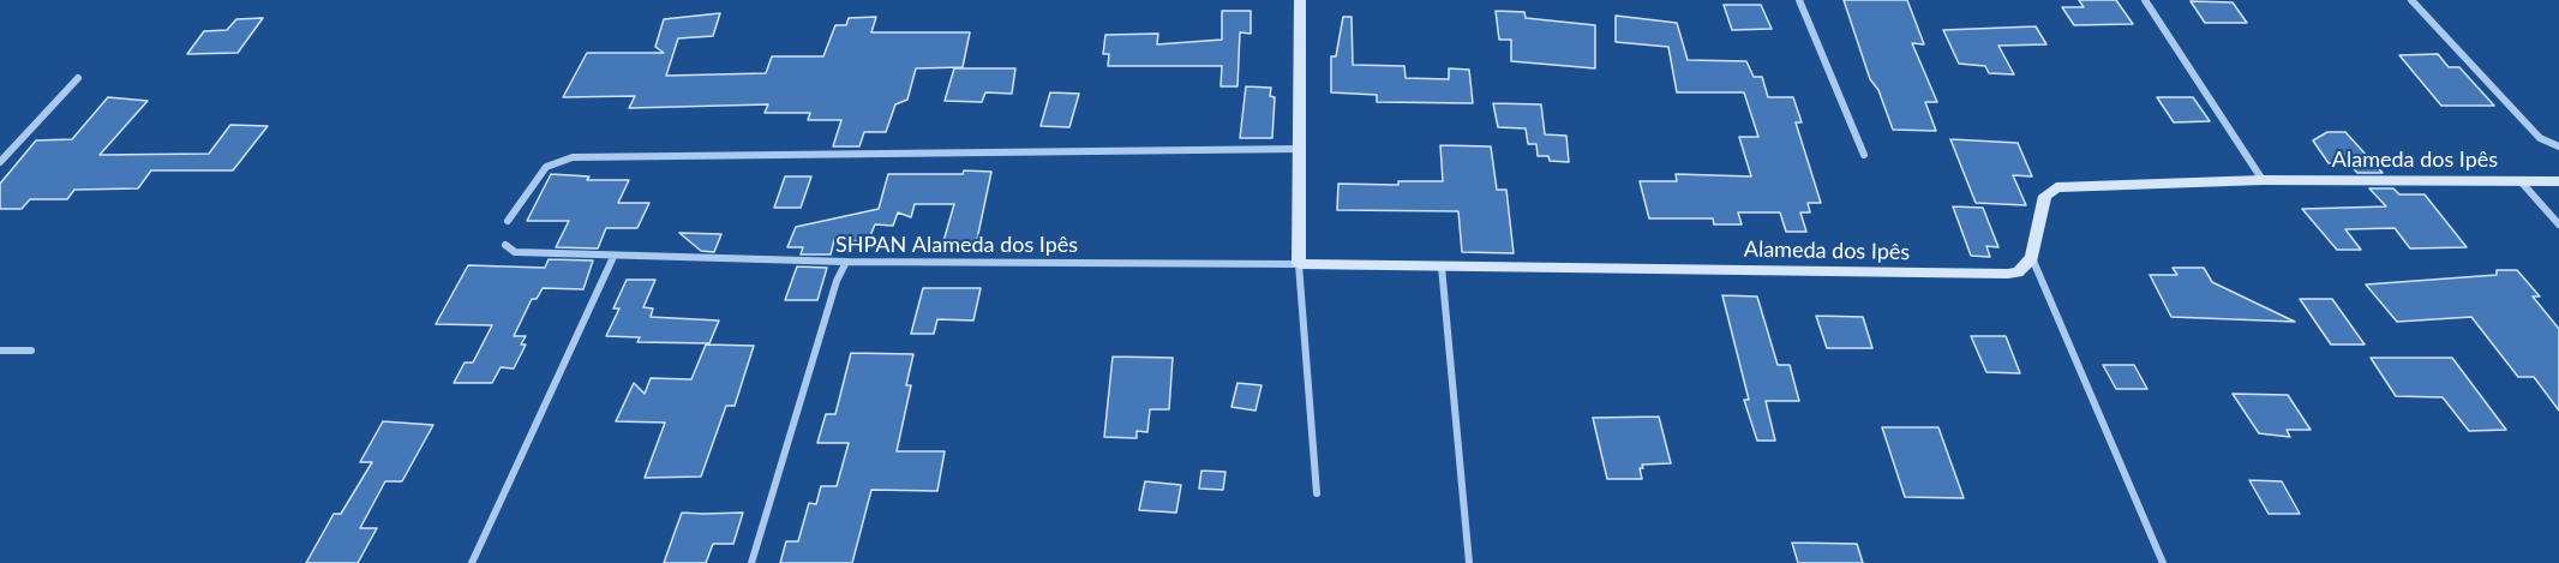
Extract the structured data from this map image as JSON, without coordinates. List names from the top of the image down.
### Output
{
  "streets": {
    "street": ["Alameda dos Ipês", "SHPAN Alameda dos Ipês"]
  },
  "crossings": [
    ["Alameda dos Ipês", "SHPAN Alameda dos Ipês"]
  ]
}
